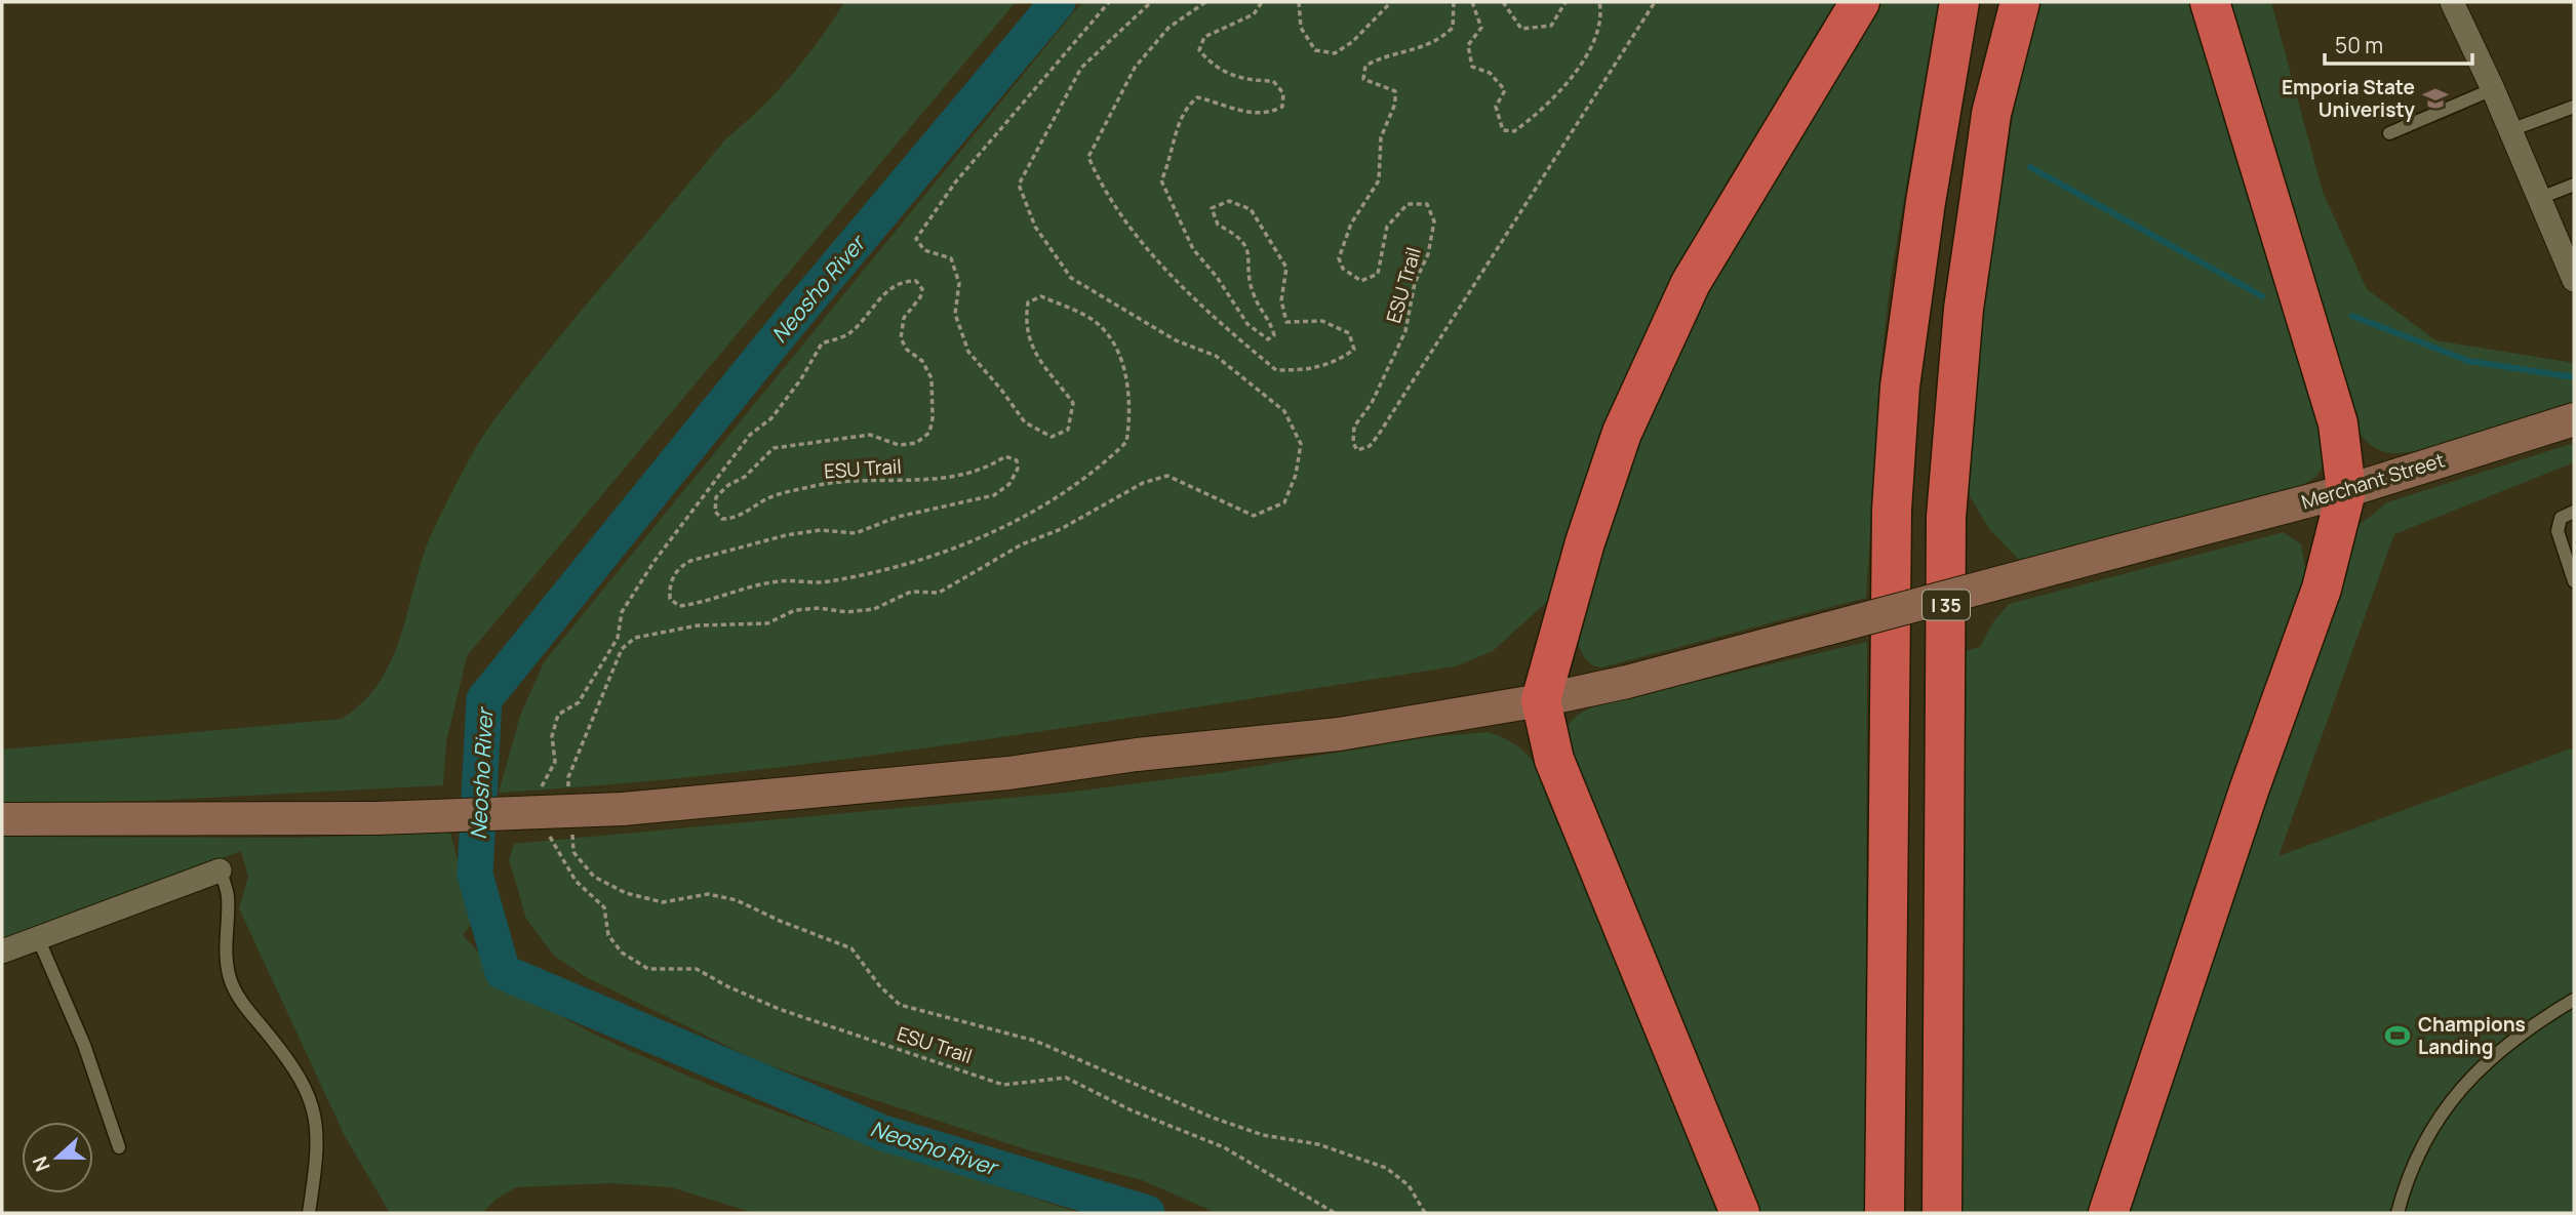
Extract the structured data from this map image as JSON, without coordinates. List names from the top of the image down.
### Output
{
  "streets": {
    "highway": ["I 35"],
    "main road": ["Merchant Street"],
    "path": ["ESU Trail"]
  },
  "water": ["Neosho River"],
  "places": {
    "school or university": ["Emporia State Univeristy"],
    "sports": ["Champions Landing"]
  },
  "scale_bar": "50 m",
  "north": "left"
}
